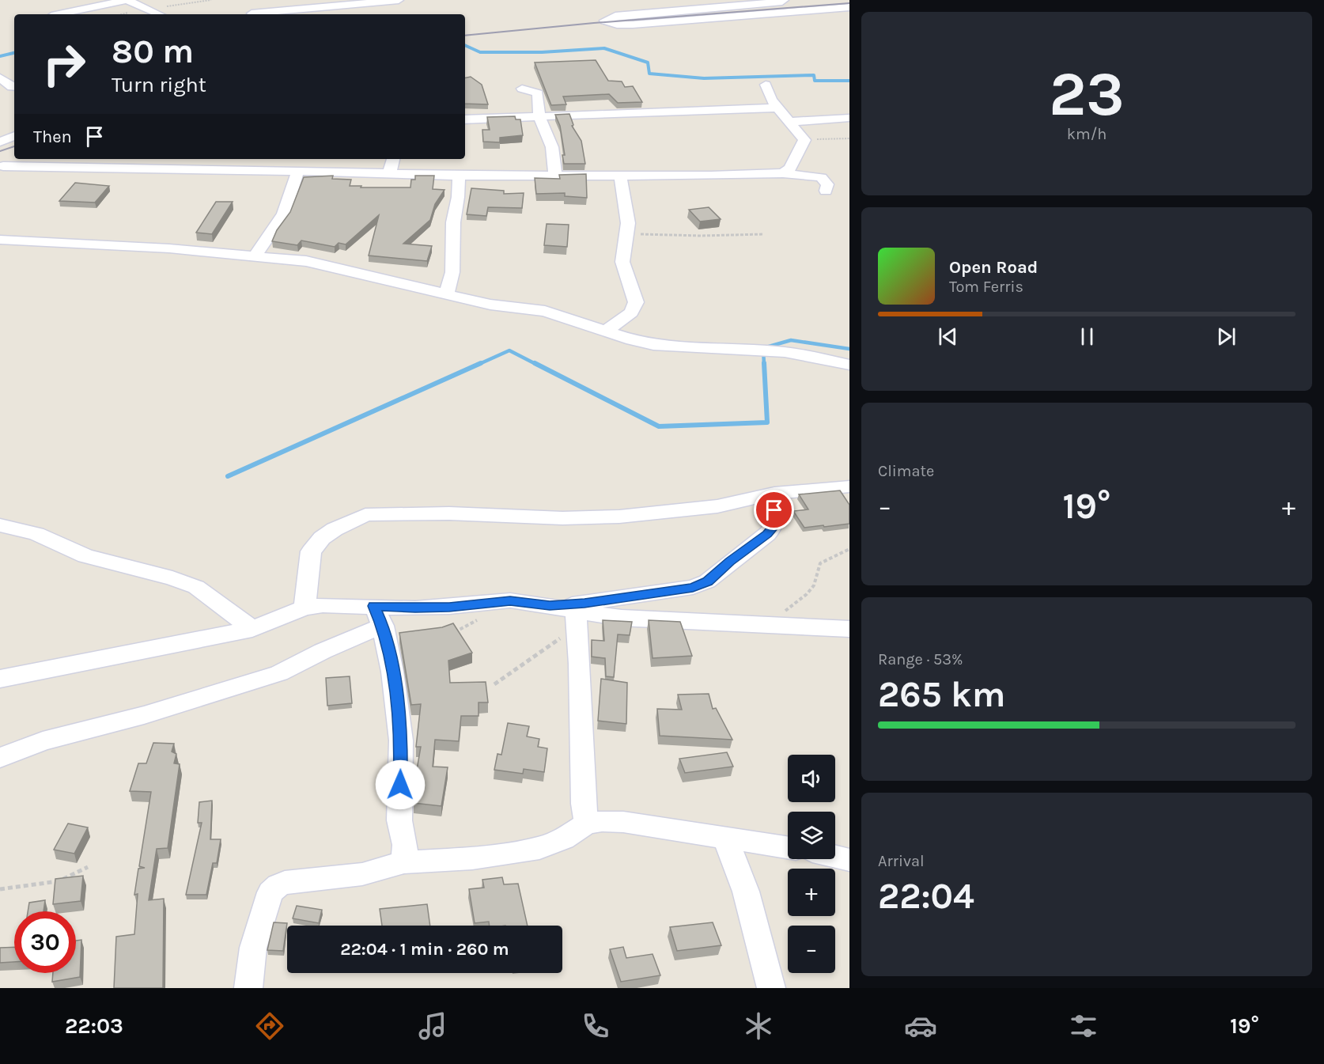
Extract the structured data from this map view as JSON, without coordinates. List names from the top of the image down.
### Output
{
  "page": {
    "tile": [
      ["23", "km/h"],
      "Climate",
      ["Range · 53%", "265 km"],
      ["Arrival", "22:04"]
    ],
    "turn": ["80 m", "Turn right"],
    "then": "Then",
    "song": ["Open Road", "Tom Ferris"],
    "heat": ["−", "19°", "+"],
    "map_buttons": ["+", "−"],
    "limit": "30",
    "trip": "22:04 · 1 min · 260 m",
    "tabs": ["22:03", "19°"]
  }
}
